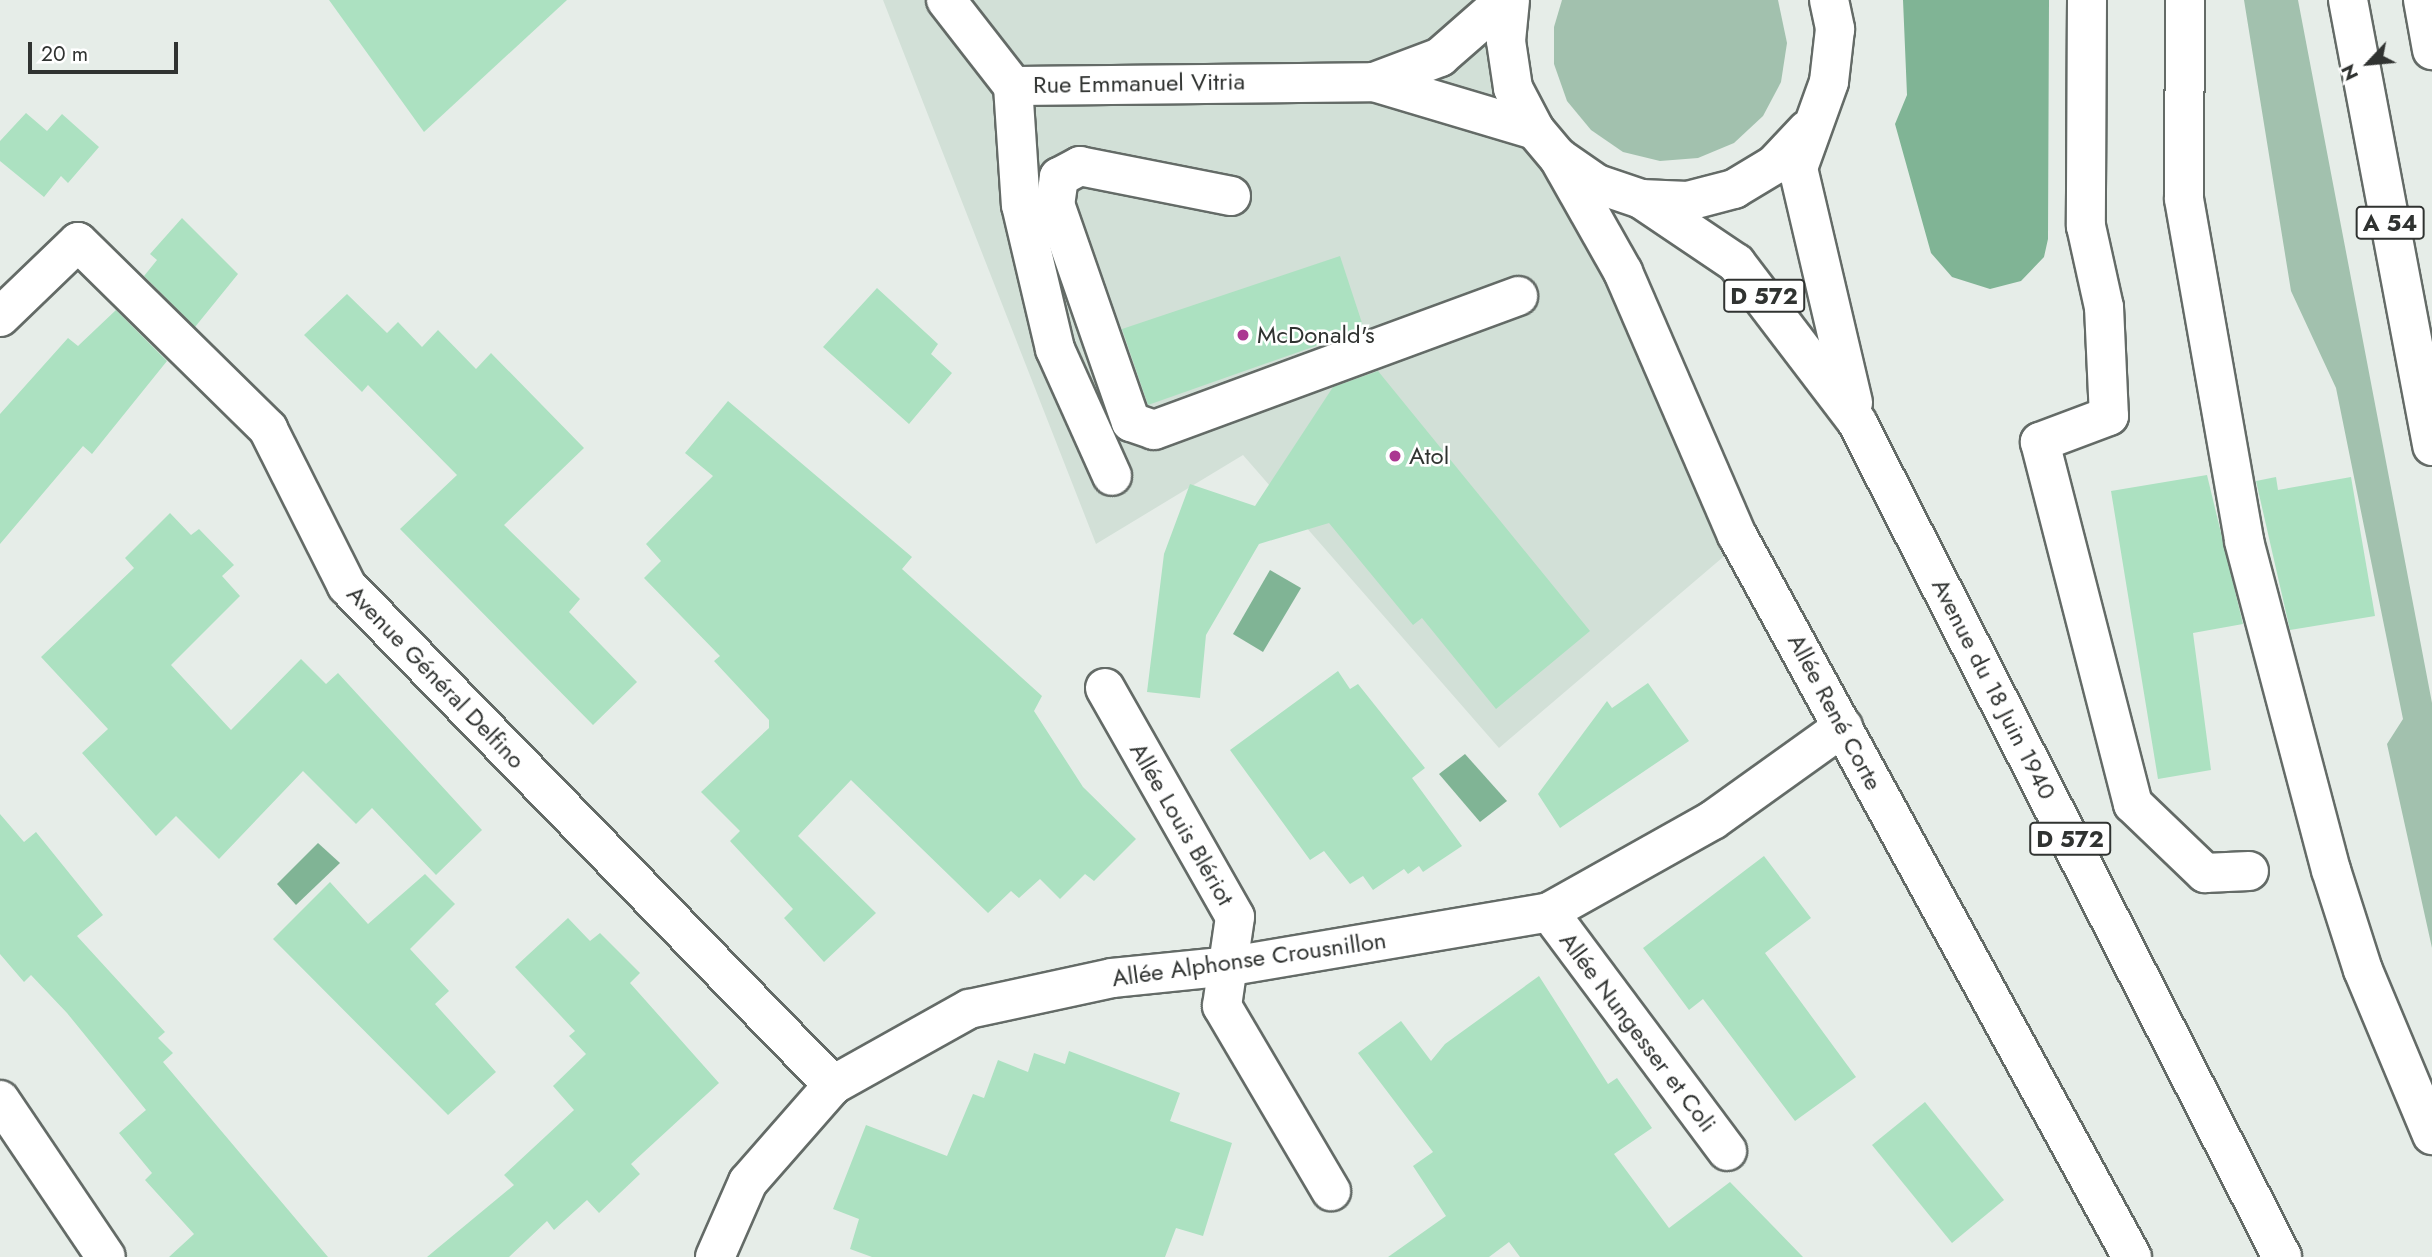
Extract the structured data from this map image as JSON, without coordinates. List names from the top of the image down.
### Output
{
  "streets": {
    "main road": [
      "Rue Emmanuel Vitria",
      "A 54",
      "D 572",
      "Avenue Général Delfino",
      "Avenue du 18 Juin 1940",
      "Allée René Corte",
      "Allée Louis Blériot",
      "Allée Alphonse Crousnillon",
      "Allée Nungesser et Coli"
    ]
  },
  "crossings": [
    ["Avenue Général Delfino", "Allée Alphonse Crousnillon"],
    ["Avenue du 18 Juin 1940", "Allée René Corte"],
    ["Allée René Corte", "Allée Alphonse Crousnillon"],
    ["Allée Louis Blériot", "Allée Alphonse Crousnillon"],
    ["Allée Alphonse Crousnillon", "Allée Nungesser et Coli"]
  ],
  "places": ["McDonald's", "Atol"],
  "scale_bar": "20 m",
  "north": "bottom left"
}
